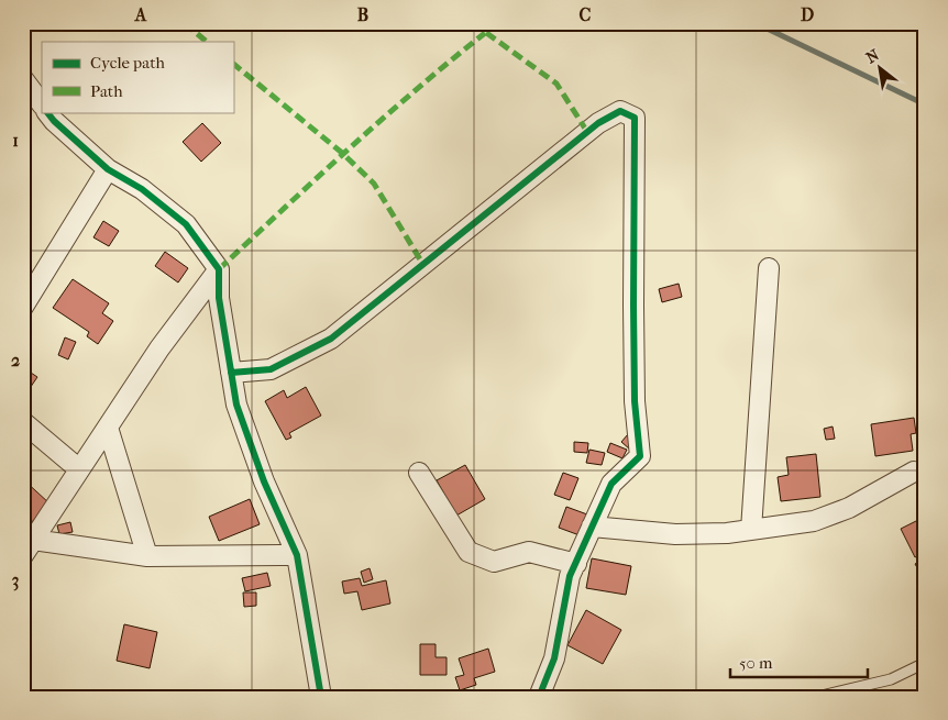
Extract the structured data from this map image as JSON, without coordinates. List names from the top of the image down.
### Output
{
  "legend": ["Cycle path", "Path"],
  "scale_bar": "50 m",
  "north": "top left",
  "grid": {
    "columns": [
      "A",
      "B",
      "C",
      "D"
    ],
    "rows": ["1", "2", "3"]
  }
}
